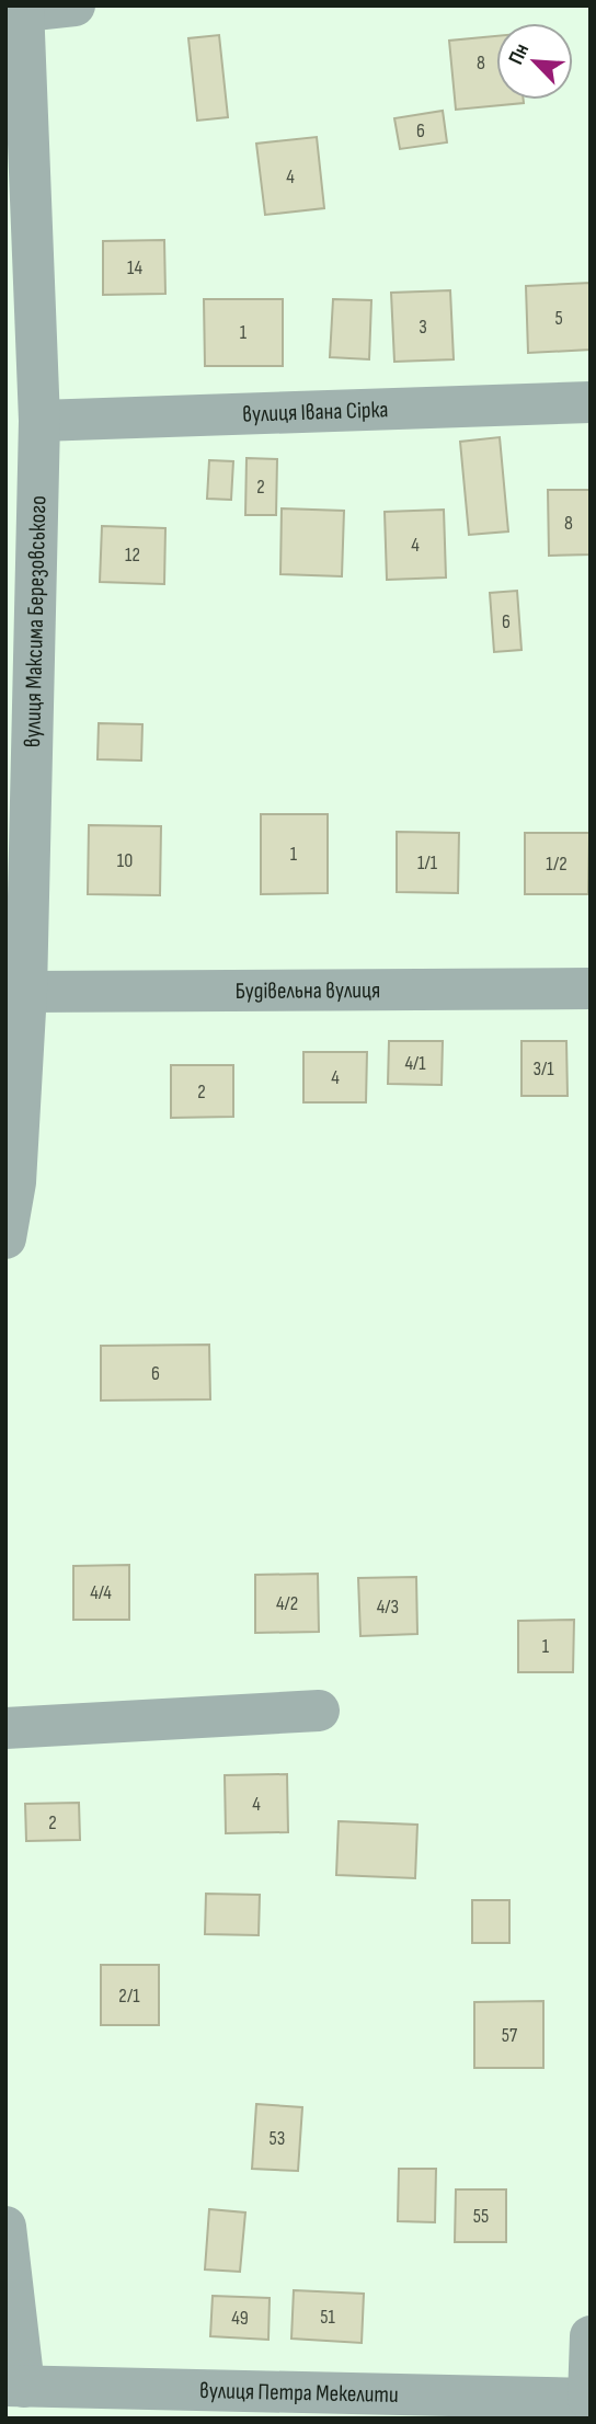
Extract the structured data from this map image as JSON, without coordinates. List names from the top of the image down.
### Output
{
  "streets": {
    "street": [
      "вулиця Івана Сірка",
      "вулиця Максима Березовського",
      "Будівельна вулиця",
      "вулиця Петра Мекелити"
    ]
  },
  "crossings": [
    ["вулиця Івана Сірка", "вулиця Максима Березовського"],
    ["вулиця Максима Березовського", "Будівельна вулиця"]
  ],
  "house_numbers": [
    "8",
    "6",
    "4",
    "14",
    "5",
    "3",
    "1",
    "2",
    "8",
    "4",
    "12",
    "6",
    "1",
    "10",
    "1/1",
    "1/2",
    "4/1",
    "3/1",
    "4",
    "2",
    "6",
    "4/4",
    "4/2",
    "4/3",
    "1",
    "4",
    "2",
    "2/1",
    "57",
    "53",
    "55",
    "51",
    "49"
  ],
  "north": "top left"
}
